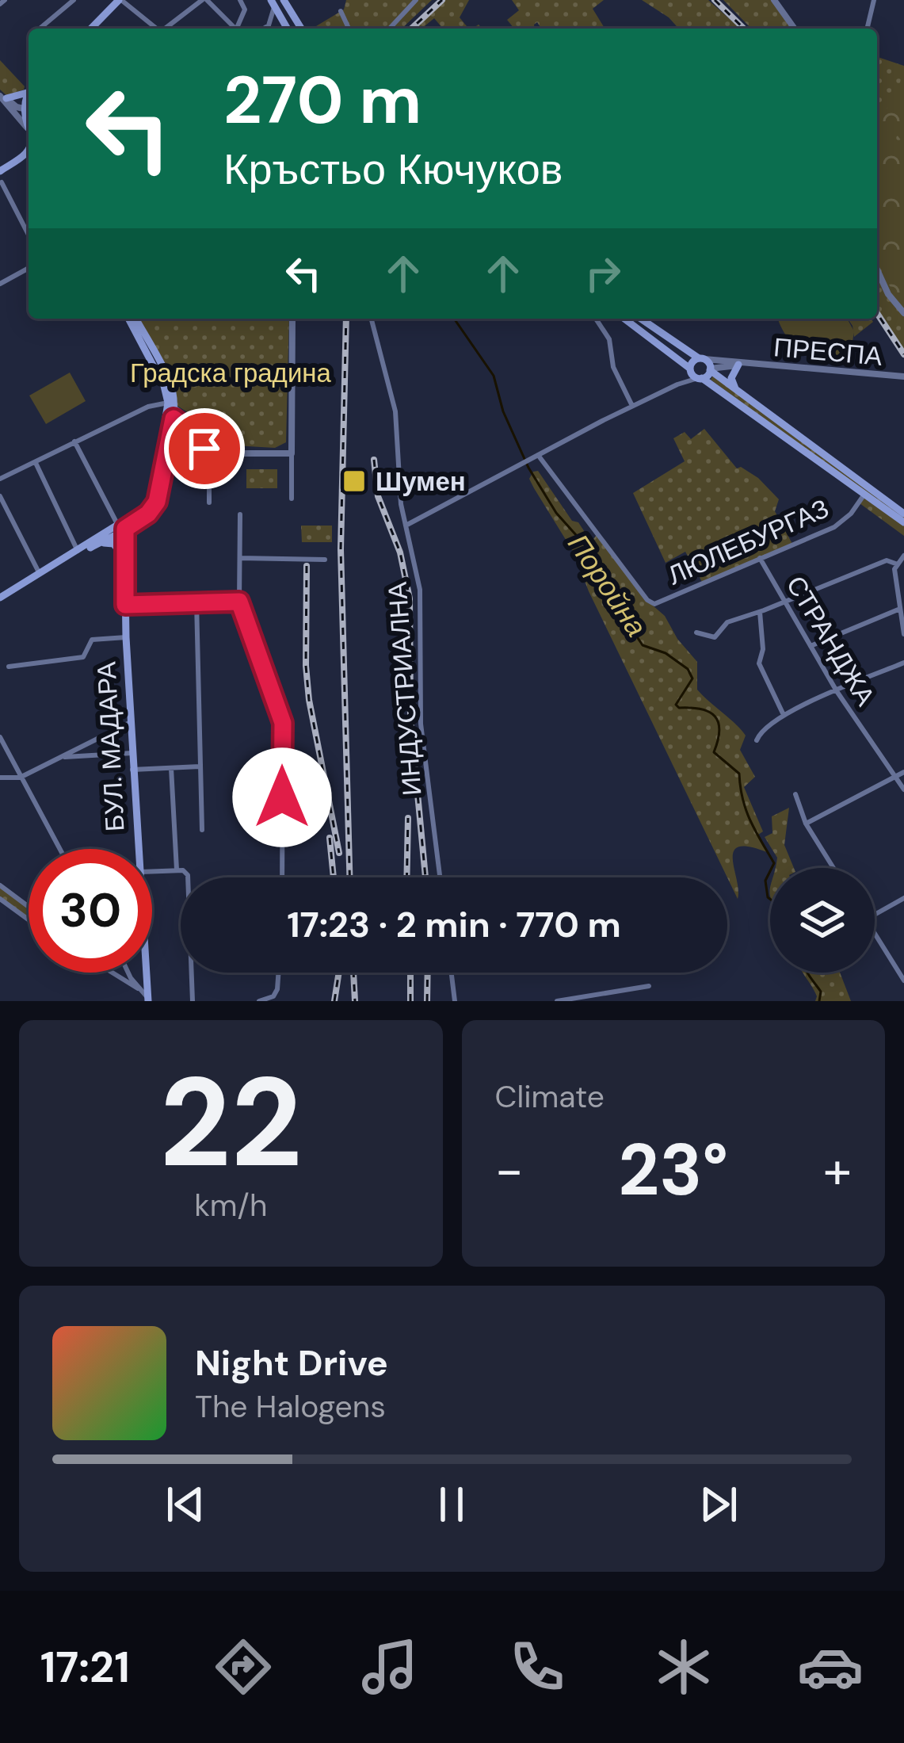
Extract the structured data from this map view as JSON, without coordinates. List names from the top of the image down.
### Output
{
  "streets": {
    "main road": ["БУЛ. МАДАРА"],
    "street": [
      "ПРЕСПА",
      "ЛЮЛЕБУРГАЗ",
      "СТРАНДЖА",
      "ИНДУСТРИАЛНА"
    ]
  },
  "crossings": [
    ["ЛЮЛЕБУРГАЗ", "СТРАНДЖА"]
  ],
  "water": ["Поройна"],
  "parks": ["Градска градина"],
  "places": {
    "transit": ["Шумен"]
  },
  "page": {
    "turn": ["270 m", "Кръстьо Кючуков"],
    "limit": "30",
    "trip": "17:23 · 2 min · 770 m",
    "tile": [
      ["22", "km/h"],
      "Climate"
    ],
    "heat": ["−", "23°", "+"],
    "song": ["Night Drive", "The Halogens"],
    "tabs": "17:21"
  }
}
